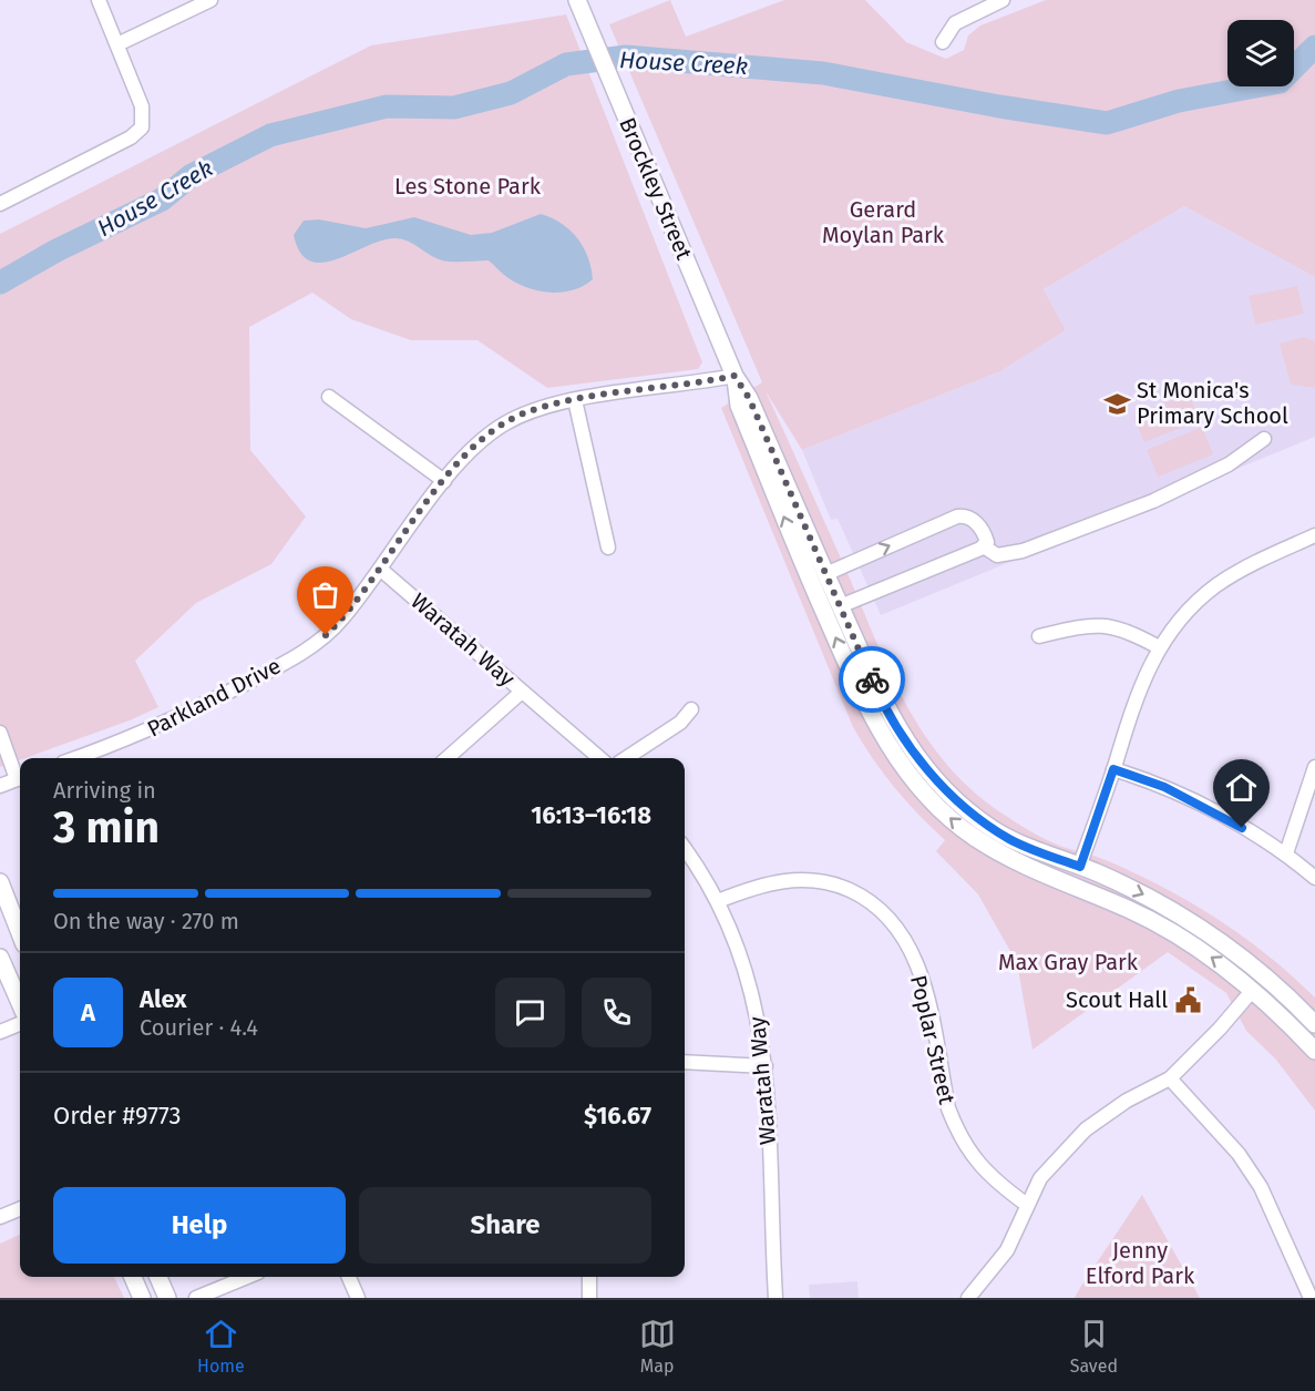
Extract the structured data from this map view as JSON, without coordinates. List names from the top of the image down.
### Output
{
  "streets": {
    "main road": ["Brockley Street"],
    "street": ["Waratah Way", "Parkland Drive", "Poplar Street"]
  },
  "crossings": [
    ["Brockley Street", "Parkland Drive"],
    ["Waratah Way", "Parkland Drive"],
    ["Waratah Way", "Poplar Street"]
  ],
  "water": ["House Creek"],
  "parks": [
    "Les Stone Park",
    "Gerard Moylan Park",
    "Max Gray Park",
    "Jenny Elford Park"
  ],
  "places": {
    "school or university": ["St Monica's Primary School"],
    "public building": ["Scout Hall"]
  },
  "page": {
    "heading": ["3 min", "Arriving in", "16:13–16:18"],
    "panel": [
      "Alex",
      "Courier · 4.4",
      "Order #9773",
      "$16.67"
    ],
    "bar": "On the way · 270 m",
    "round": "A",
    "buttons": ["Help", "Share"],
    "tabs": ["Home", "Map", "Saved"]
  }
}
